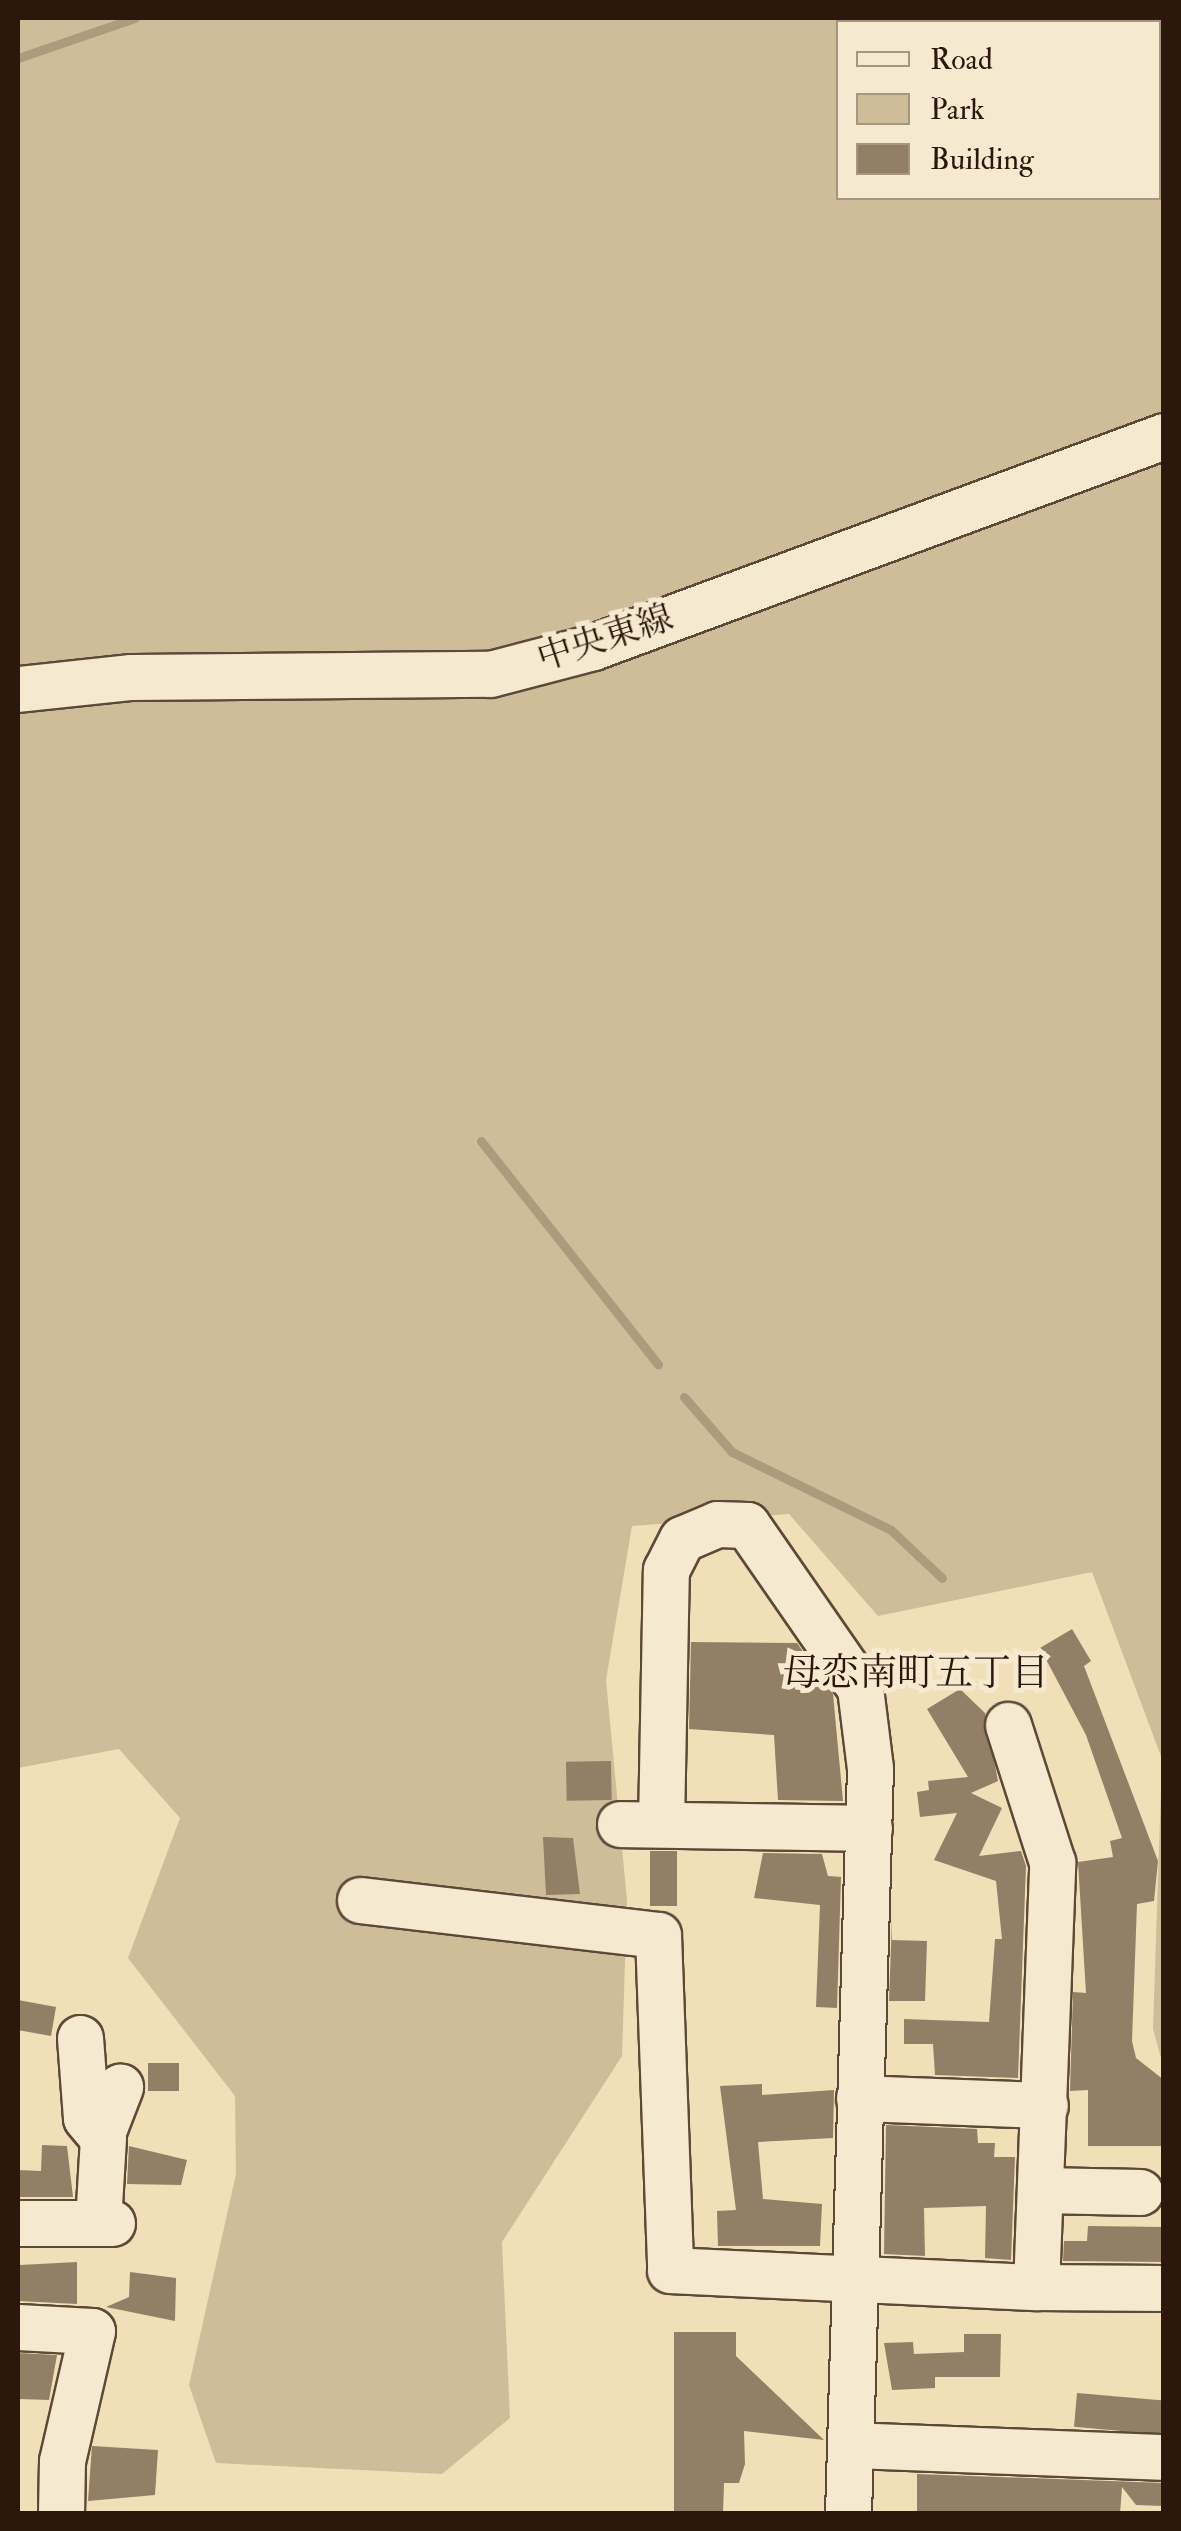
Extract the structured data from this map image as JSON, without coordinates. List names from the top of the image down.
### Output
{
  "streets": {
    "street": ["中央東線"]
  },
  "districts": ["母恋南町五丁目"],
  "legend": ["Road", "Park", "Building"]
}
